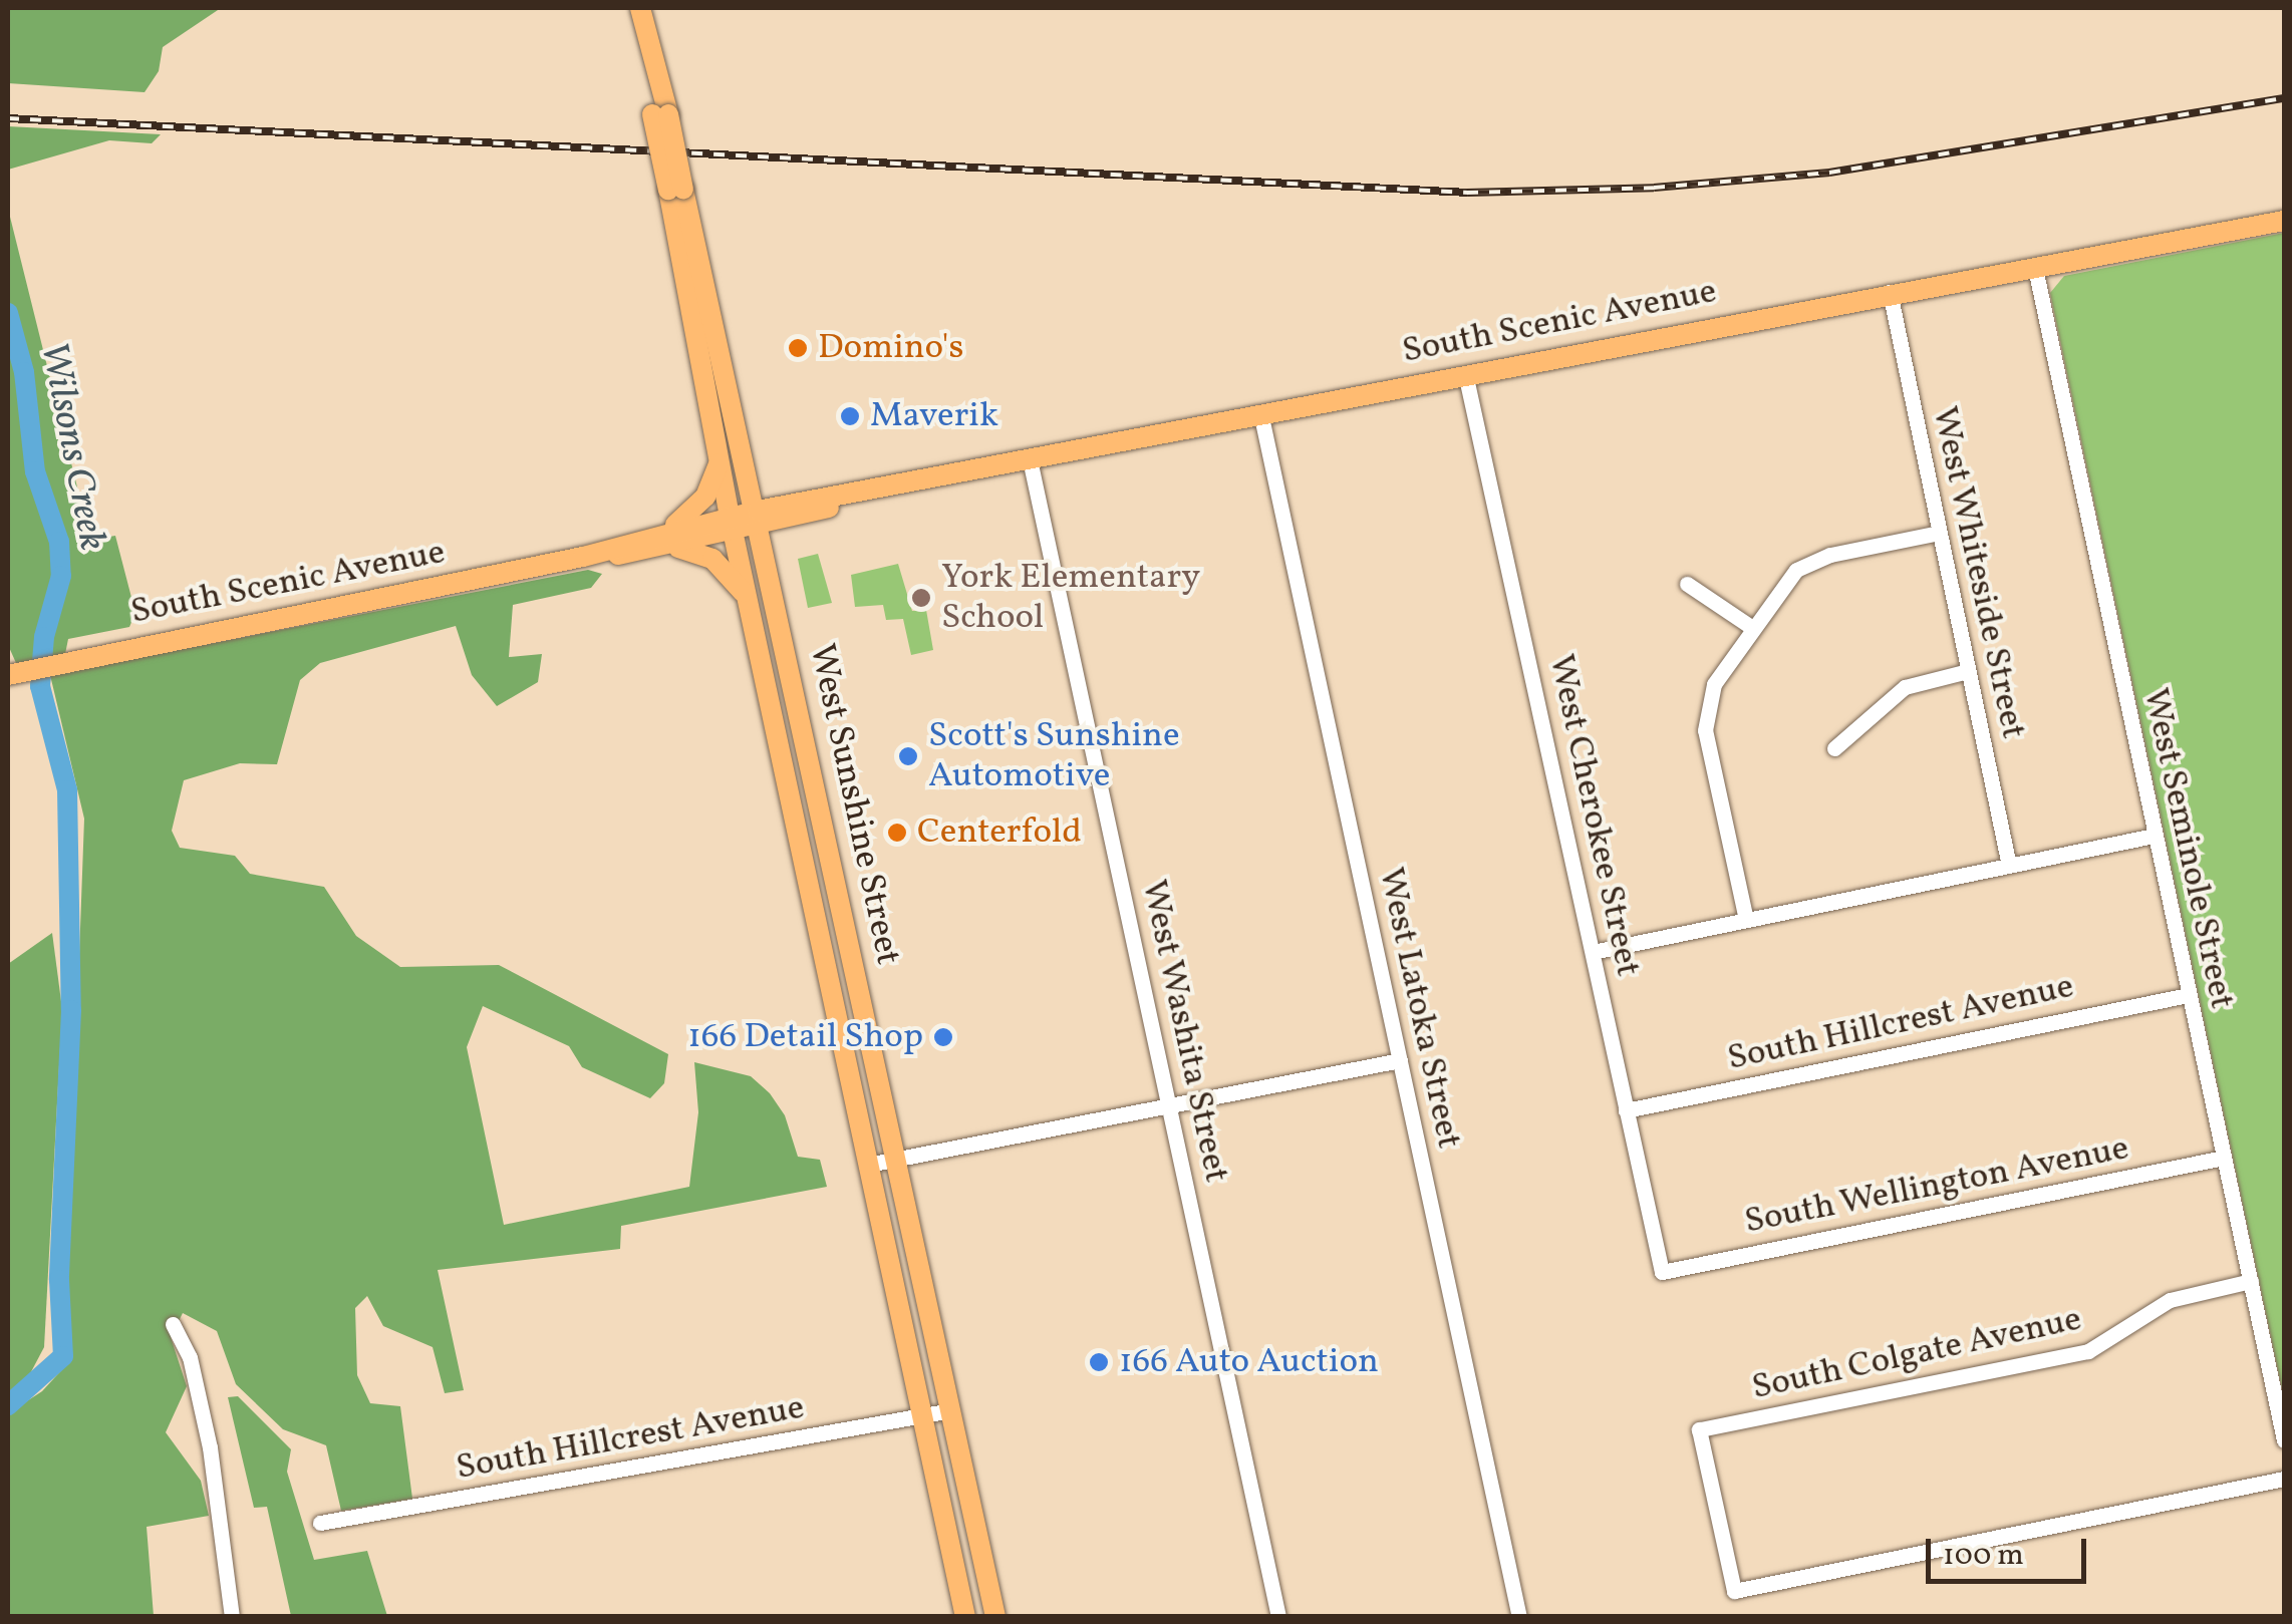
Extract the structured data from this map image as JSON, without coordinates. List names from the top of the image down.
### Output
{
  "streets": {
    "main road": ["South Scenic Avenue", "West Sunshine Street"],
    "street": [
      "West Whiteside Street",
      "West Cherokee Street",
      "West Seminole Street",
      "West Latoka Street",
      "South Hillcrest Avenue",
      "West Washita Street",
      "South Wellington Avenue",
      "South Colgate Avenue"
    ]
  },
  "crossings": [
    ["South Scenic Avenue", "West Whiteside Street"],
    ["South Scenic Avenue", "West Sunshine Street"],
    ["South Scenic Avenue", "West Cherokee Street"],
    ["South Scenic Avenue", "West Seminole Street"],
    ["South Scenic Avenue", "West Latoka Street"],
    ["South Scenic Avenue", "West Washita Street"],
    ["West Sunshine Street", "South Hillcrest Avenue"],
    ["West Cherokee Street", "South Hillcrest Avenue"],
    ["West Cherokee Street", "South Wellington Avenue"],
    ["West Seminole Street", "South Hillcrest Avenue"],
    ["West Seminole Street", "South Wellington Avenue"],
    ["West Seminole Street", "South Colgate Avenue"]
  ],
  "water": ["Wilsons Creek"],
  "places": [
    "Domino's",
    "Maverik",
    "York Elementary School",
    "Scott's Sunshine Automotive",
    "Centerfold",
    "166 Detail Shop",
    "166 Auto Auction"
  ],
  "scale_bar": "100 m"
}
